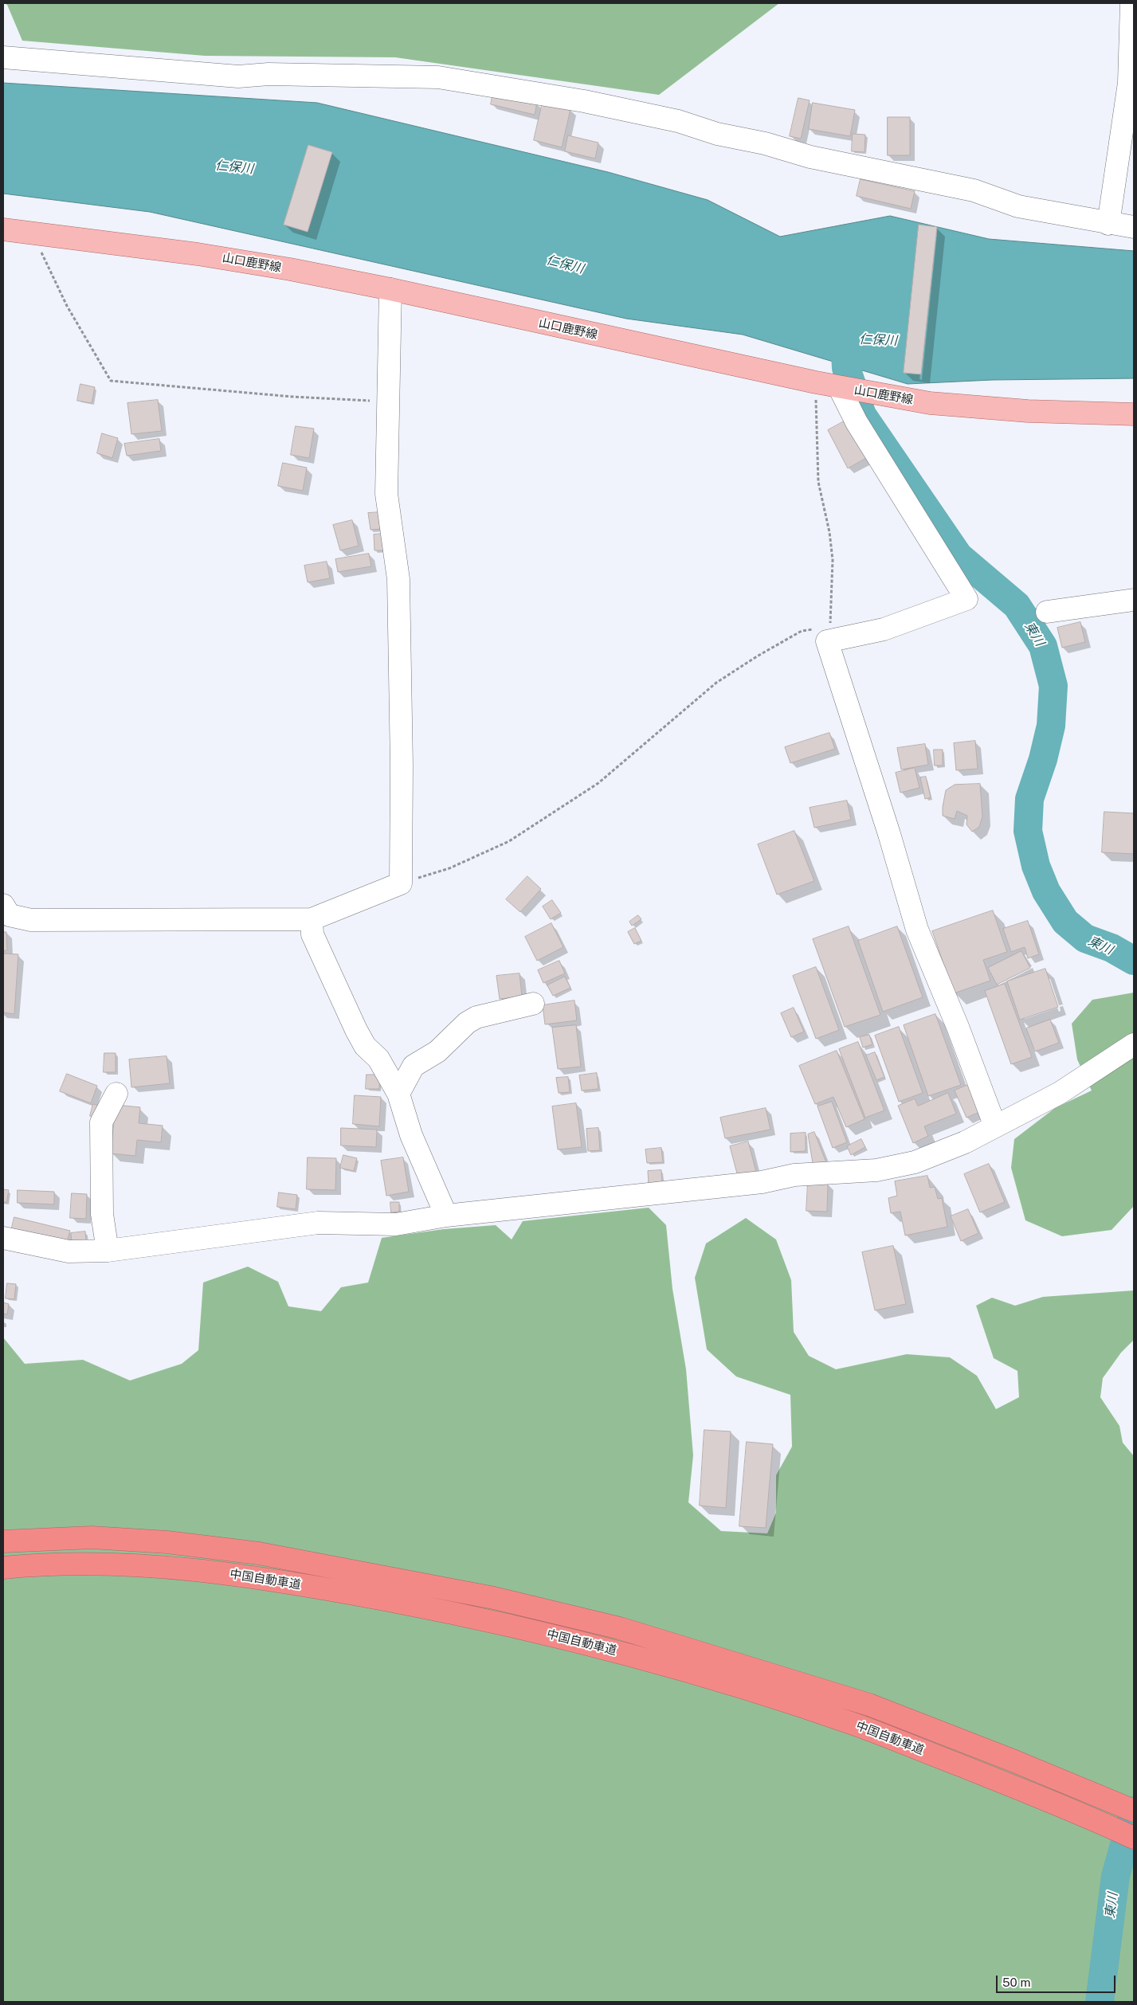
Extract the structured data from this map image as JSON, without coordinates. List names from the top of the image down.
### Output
{
  "streets": {
    "highway": ["中国自動車道"],
    "main road": ["山口鹿野線"]
  },
  "water": ["仁保川", "東川"],
  "scale_bar": "50 m"
}
